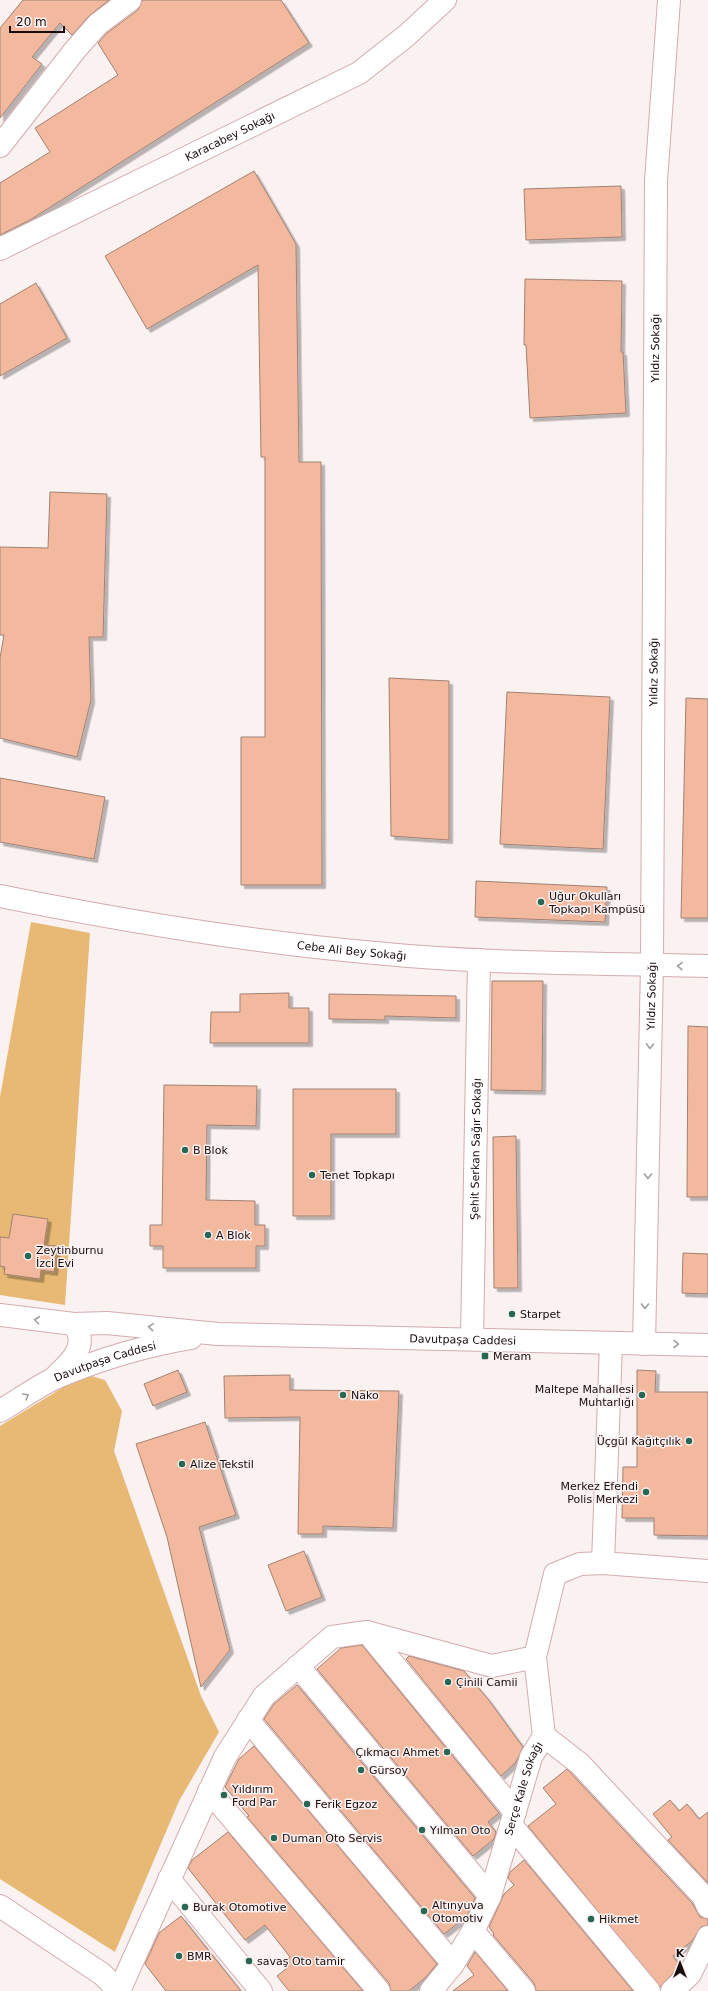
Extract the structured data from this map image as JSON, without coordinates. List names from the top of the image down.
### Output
{
  "streets": {
    "street": [
      "Karacabey Sokağı",
      "Yıldız Sokağı",
      "Cebe Ali Bey Sokağı",
      "Şehit Serkan Sağır Sokağı",
      "Davutpaşa Caddesi",
      "Serçe Kale Sokağı"
    ]
  },
  "crossings": [
    ["Yıldız Sokağı", "Cebe Ali Bey Sokağı"],
    ["Yıldız Sokağı", "Davutpaşa Caddesi"],
    ["Cebe Ali Bey Sokağı", "Şehit Serkan Sağır Sokağı"],
    ["Şehit Serkan Sağır Sokağı", "Davutpaşa Caddesi"]
  ],
  "places": {
    "other": [
      "Uğur Okulları Topkapı Kampüsü",
      "B Blok",
      "Tenet Topkapı",
      "A Blok",
      "Zeytinburnu İzci Evi",
      "Starpet",
      "Nako",
      "Maltepe Mahallesi Muhtarlığı",
      "Üçgül Kağıtçılık",
      "Alize Tekstil",
      "Merkez Efendi Polis Merkezi",
      "Çinili Camii",
      "Çıkmacı Ahmet",
      "Gürsoy",
      "Yıldırım Ford Par",
      "Ferik Egzoz",
      "Yılman Oto",
      "Duman Oto Servis",
      "Burak Otomotive",
      "Altınyuva Otomotiv",
      "Hikmet",
      "BMR",
      "savaş Oto tamir"
    ],
    "transit": ["Meram"]
  },
  "scale_bar": "20 m",
  "north": "top"
}
